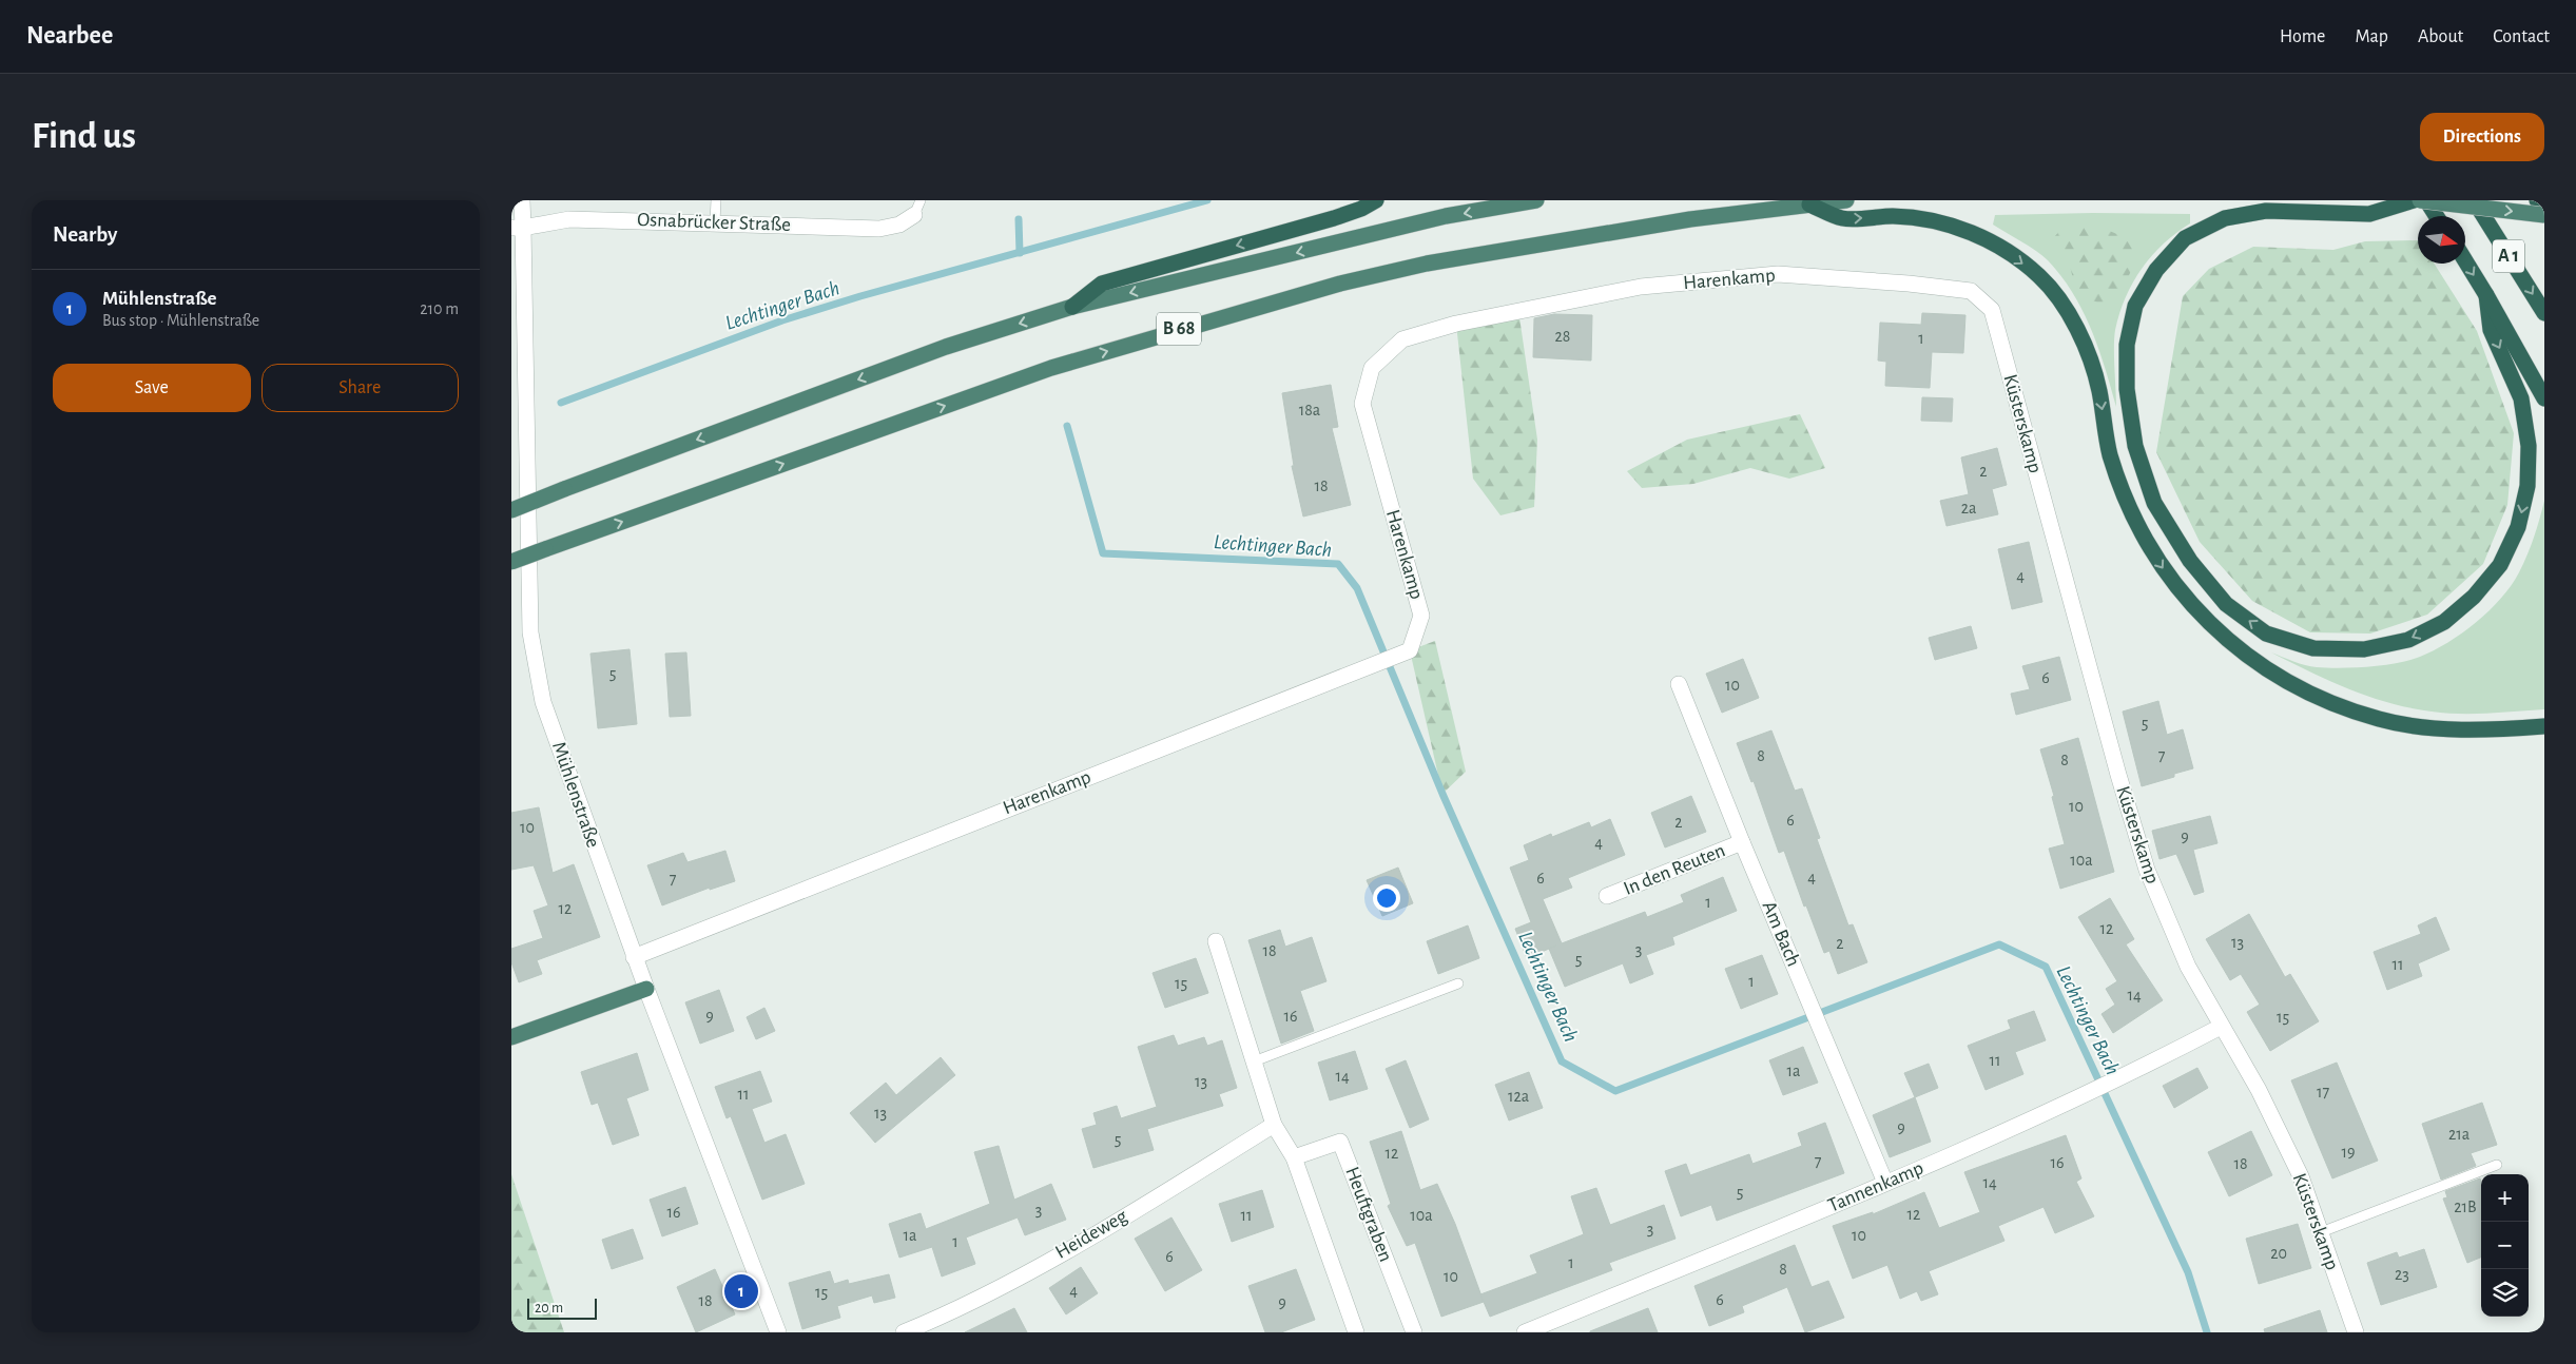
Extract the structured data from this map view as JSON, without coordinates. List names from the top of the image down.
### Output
{
  "streets": {
    "highway": ["A 1", "B 68"],
    "street": [
      "Osnabrücker Straße",
      "Harenkamp",
      "Küsterskamp",
      "Mühlenstraße",
      "In den Reuten",
      "Am Bach",
      "Tannenkamp",
      "Heuftgraben",
      "Heideweg"
    ]
  },
  "crossings": [
    ["Osnabrücker Straße", "Mühlenstraße"],
    ["Harenkamp", "Küsterskamp"],
    ["Harenkamp", "Mühlenstraße"],
    ["Küsterskamp", "Tannenkamp"],
    ["In den Reuten", "Am Bach"],
    ["Am Bach", "Tannenkamp"]
  ],
  "water": ["Lechtinger Bach"],
  "house_numbers": [
    "28",
    "1",
    "18a",
    "2",
    "18",
    "2a",
    "4",
    "5",
    "6",
    "10",
    "5",
    "8",
    "7",
    "8",
    "10",
    "6",
    "2",
    "10",
    "9",
    "4",
    "10a",
    "4",
    "6",
    "7",
    "1",
    "12",
    "12",
    "13",
    "2",
    "3",
    "18",
    "5",
    "11",
    "1",
    "15",
    "14",
    "9",
    "16",
    "15",
    "11",
    "1a",
    "14",
    "13",
    "17",
    "11",
    "12a",
    "13",
    "9",
    "21a",
    "5",
    "19",
    "12",
    "7",
    "16",
    "18",
    "14",
    "5",
    "21B",
    "3",
    "16",
    "12",
    "11",
    "10a",
    "3",
    "1a",
    "10",
    "1",
    "20",
    "6",
    "1",
    "8",
    "23",
    "10",
    "4",
    "15",
    "6",
    "18",
    "9"
  ],
  "scale_bar": "20 m",
  "north": "right",
  "page": {
    "header": "Nearbee",
    "nav": [
      "Home",
      "Map",
      "About",
      "Contact"
    ],
    "buttons": [
      "Directions",
      ["Save", "Share"]
    ],
    "title": "Find us",
    "heading": "Nearby",
    "list": [
      {
        "mark": "1",
        "name": "Mühlenstraße",
        "note": "Bus stop · Mühlenstraße",
        "value": "210 m"
      }
    ],
    "map_buttons": ["+", "−"],
    "pins": "1",
    "scale": "20 m"
  }
}
